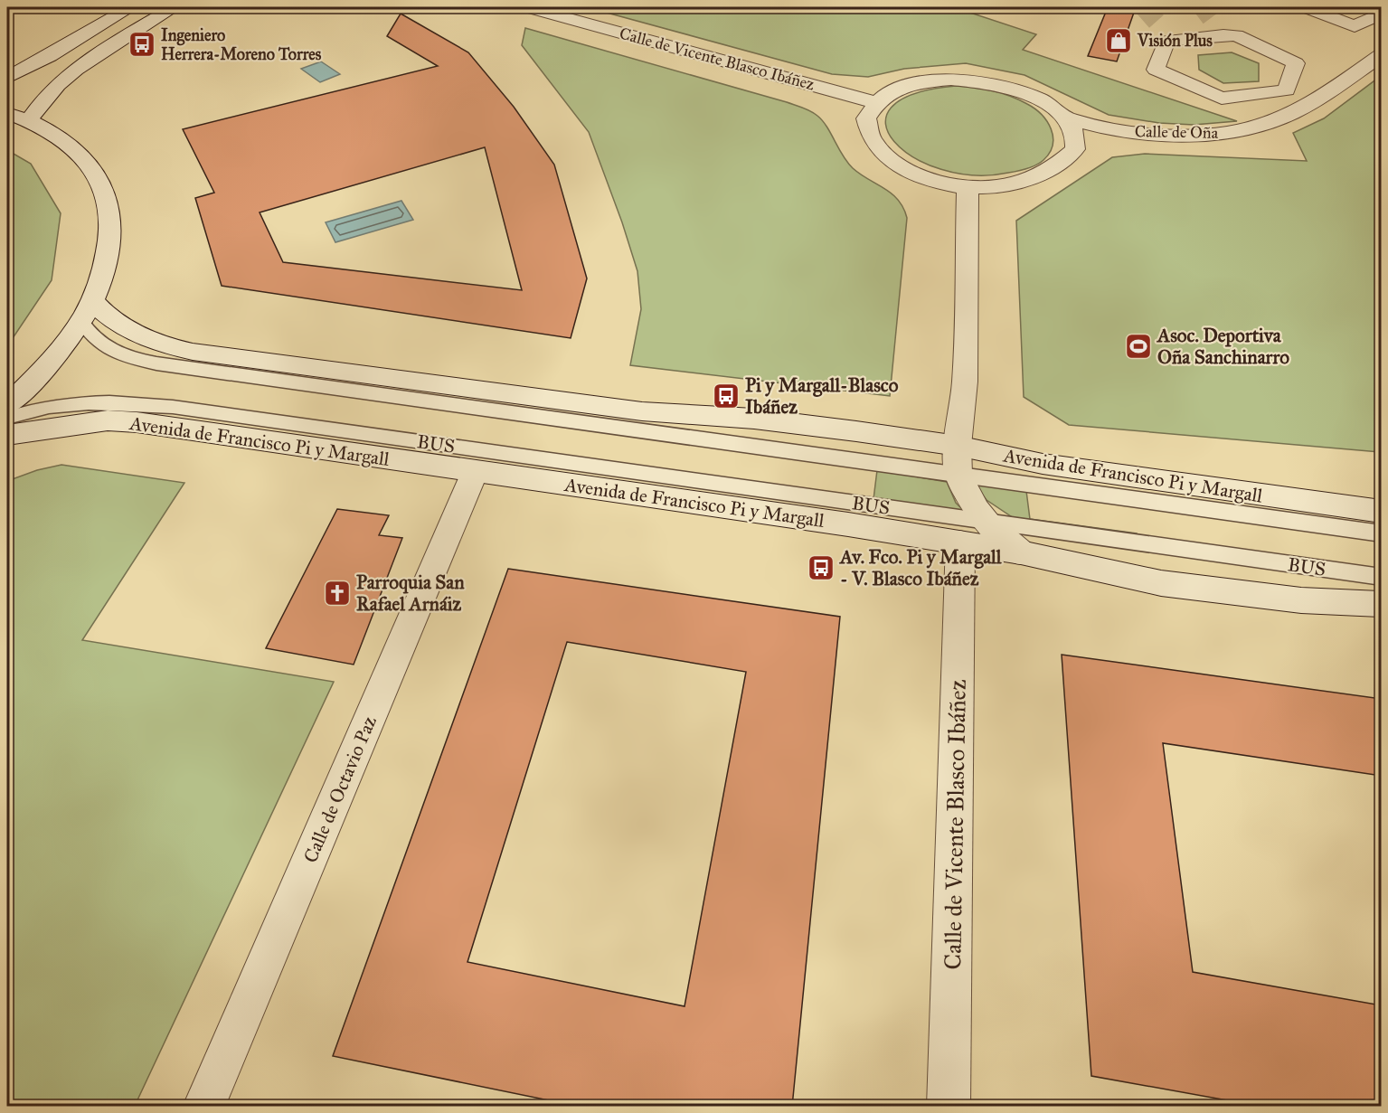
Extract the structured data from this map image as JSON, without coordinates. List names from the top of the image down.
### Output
{
  "streets": {
    "street": [
      "Calle de Vicente Blasco Ibáñez",
      "Calle de Oña",
      "Avenida de Francisco Pi y Margall",
      "Calle de Octavio Paz"
    ],
    "lane": ["BUS"]
  },
  "crossings": [
    ["Calle de Vicente Blasco Ibáñez", "Calle de Oña"],
    ["Calle de Vicente Blasco Ibáñez", "Avenida de Francisco Pi y Margall"],
    ["Calle de Vicente Blasco Ibáñez", "BUS"],
    ["Avenida de Francisco Pi y Margall", "BUS"],
    ["Avenida de Francisco Pi y Margall", "Calle de Octavio Paz"]
  ],
  "places": {
    "shop": ["Visión Plus"],
    "bus stop": ["Ingeniero Herrera-Moreno Torres", "Pi y Margall-Blasco Ibáñez", "Av. Fco. Pi y Margall - V. Blasco Ibáñez"],
    "sports": ["Asoc. Deportiva Oña Sanchinarro"],
    "church": ["Parroquia San Rafael Arnáiz"]
  }
}
